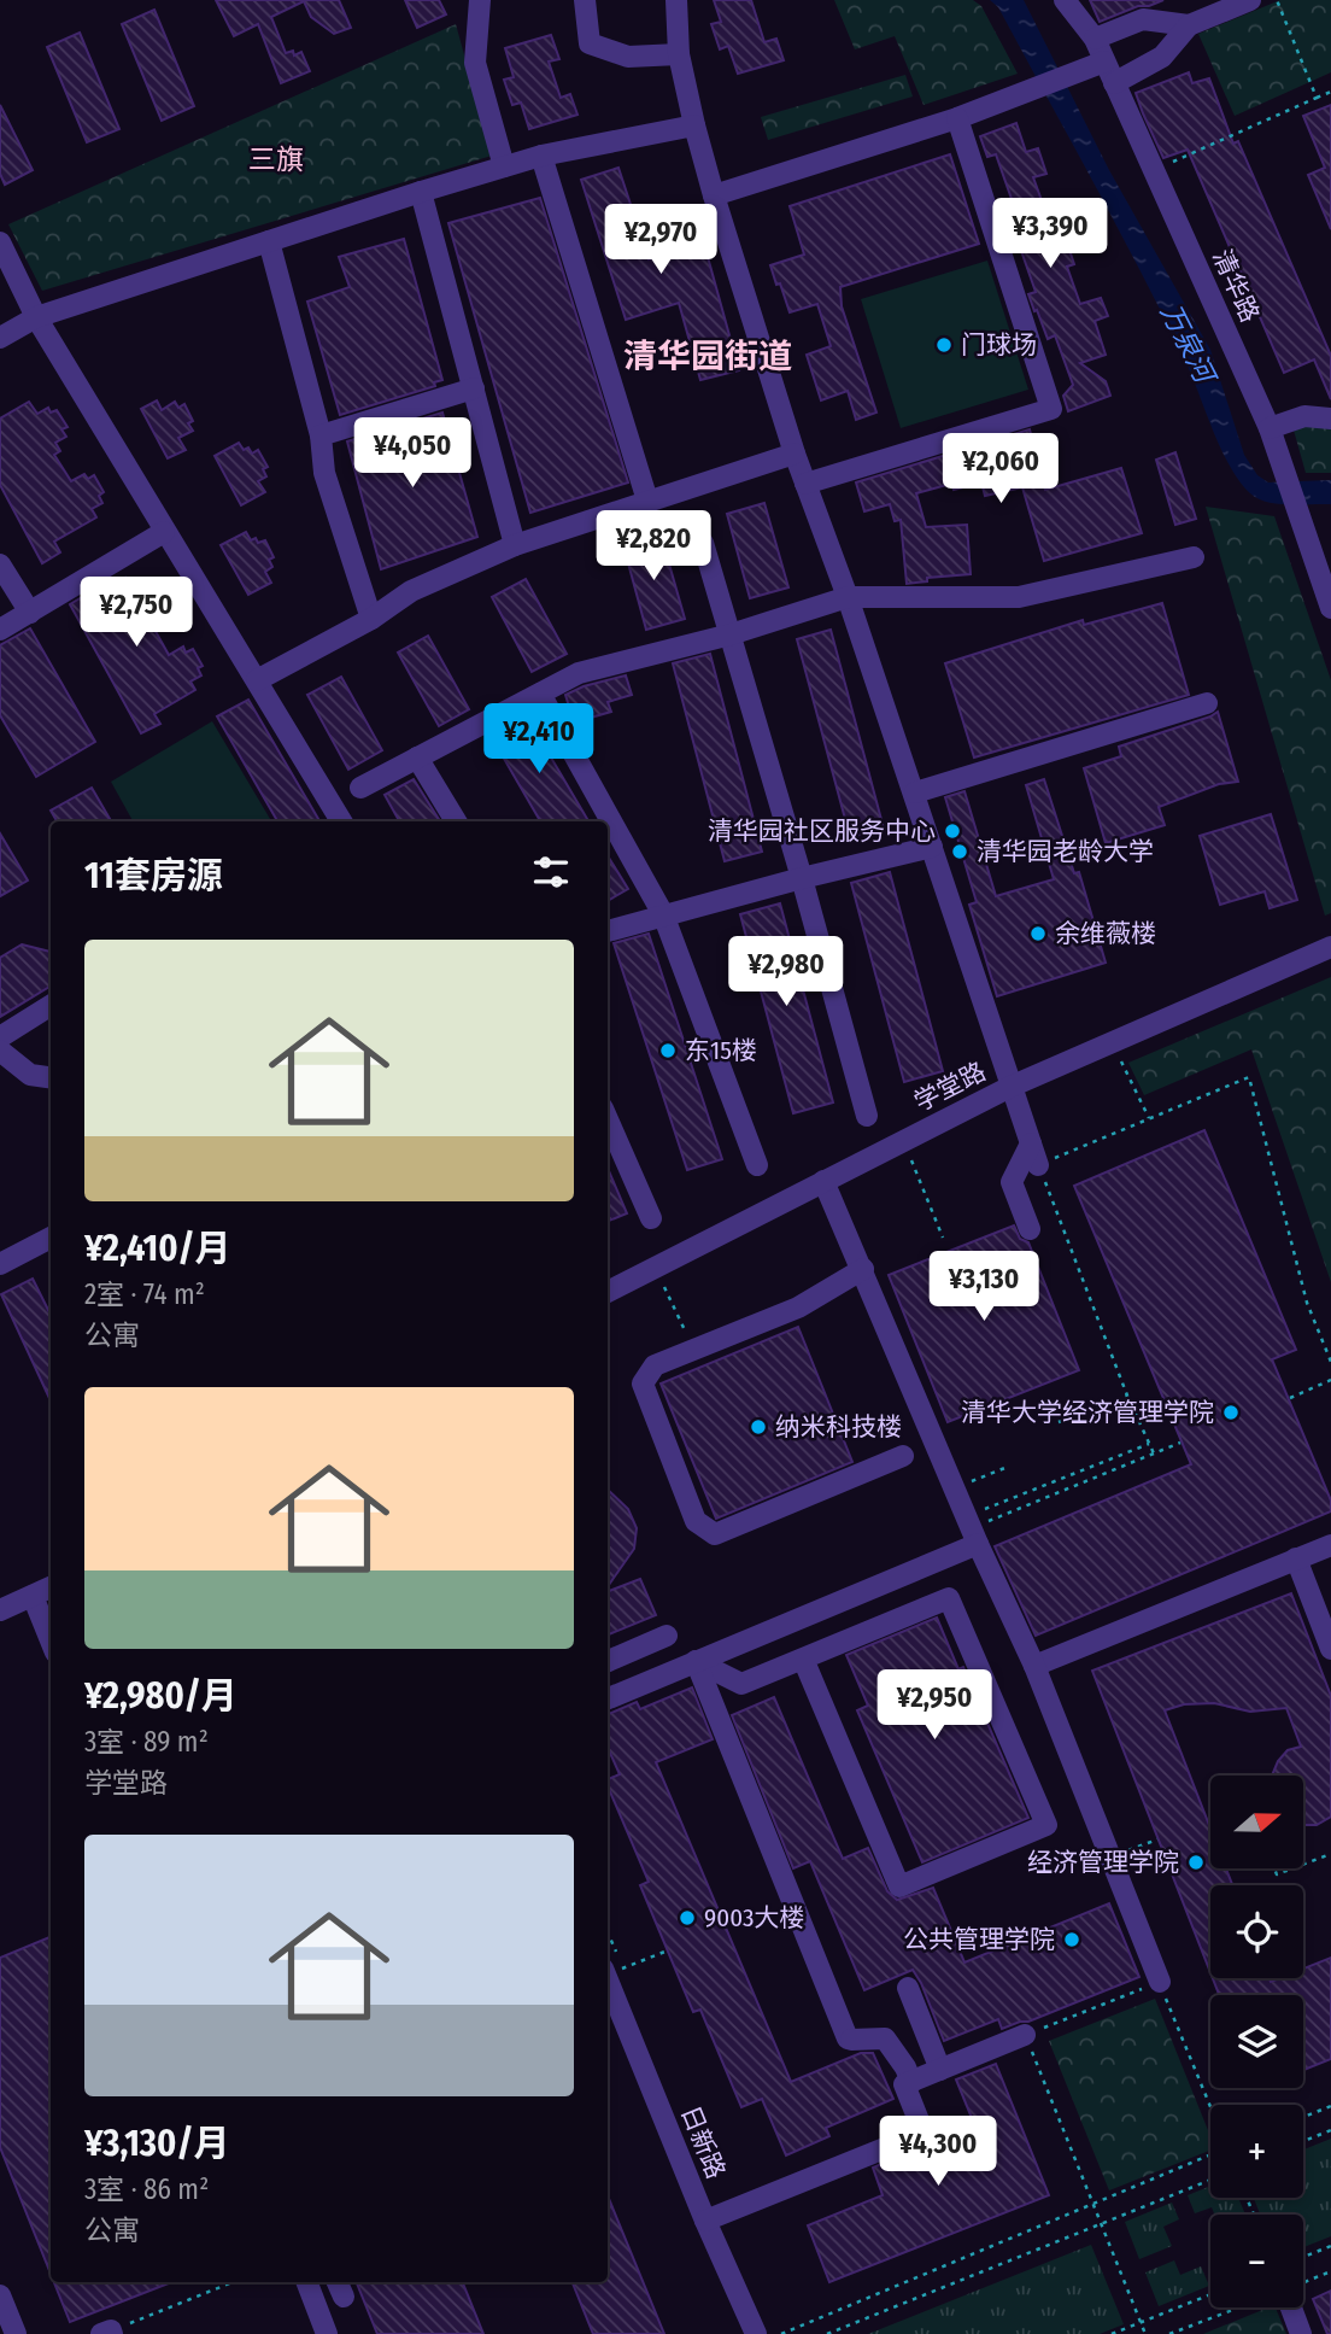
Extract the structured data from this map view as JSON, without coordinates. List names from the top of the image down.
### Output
{
  "streets": {
    "street": ["清华路", "学堂路", "日新路"]
  },
  "districts": ["三旗", "清华园街道"],
  "water": ["万泉河"],
  "places": [
    "门球场",
    "清华园社区服务中心",
    "清华园老龄大学",
    "余维薇楼",
    "东15楼",
    "清华大学经济管理学院",
    "纳米科技楼",
    "经济管理学院",
    "9003大楼",
    "公共管理学院"
  ],
  "north": "right",
  "page": {
    "price": [
      "¥3,390",
      "¥2,970",
      "¥4,050",
      "¥2,060",
      "¥2,820",
      "¥2,750",
      "¥2,410",
      "¥2,980",
      "¥3,130",
      "¥2,950",
      "¥4,300"
    ],
    "heading": "11套房源",
    "list": [
      {
        "name": "¥2,410/月",
        "note": "2室 · 74 m² · 公寓"
      },
      {
        "name": "¥2,980/月",
        "note": "3室 · 89 m² · 学堂路"
      },
      {
        "name": "¥3,130/月",
        "note": "3室 · 86 m² · 公寓"
      }
    ],
    "map_buttons": ["+", "−"]
  }
}
